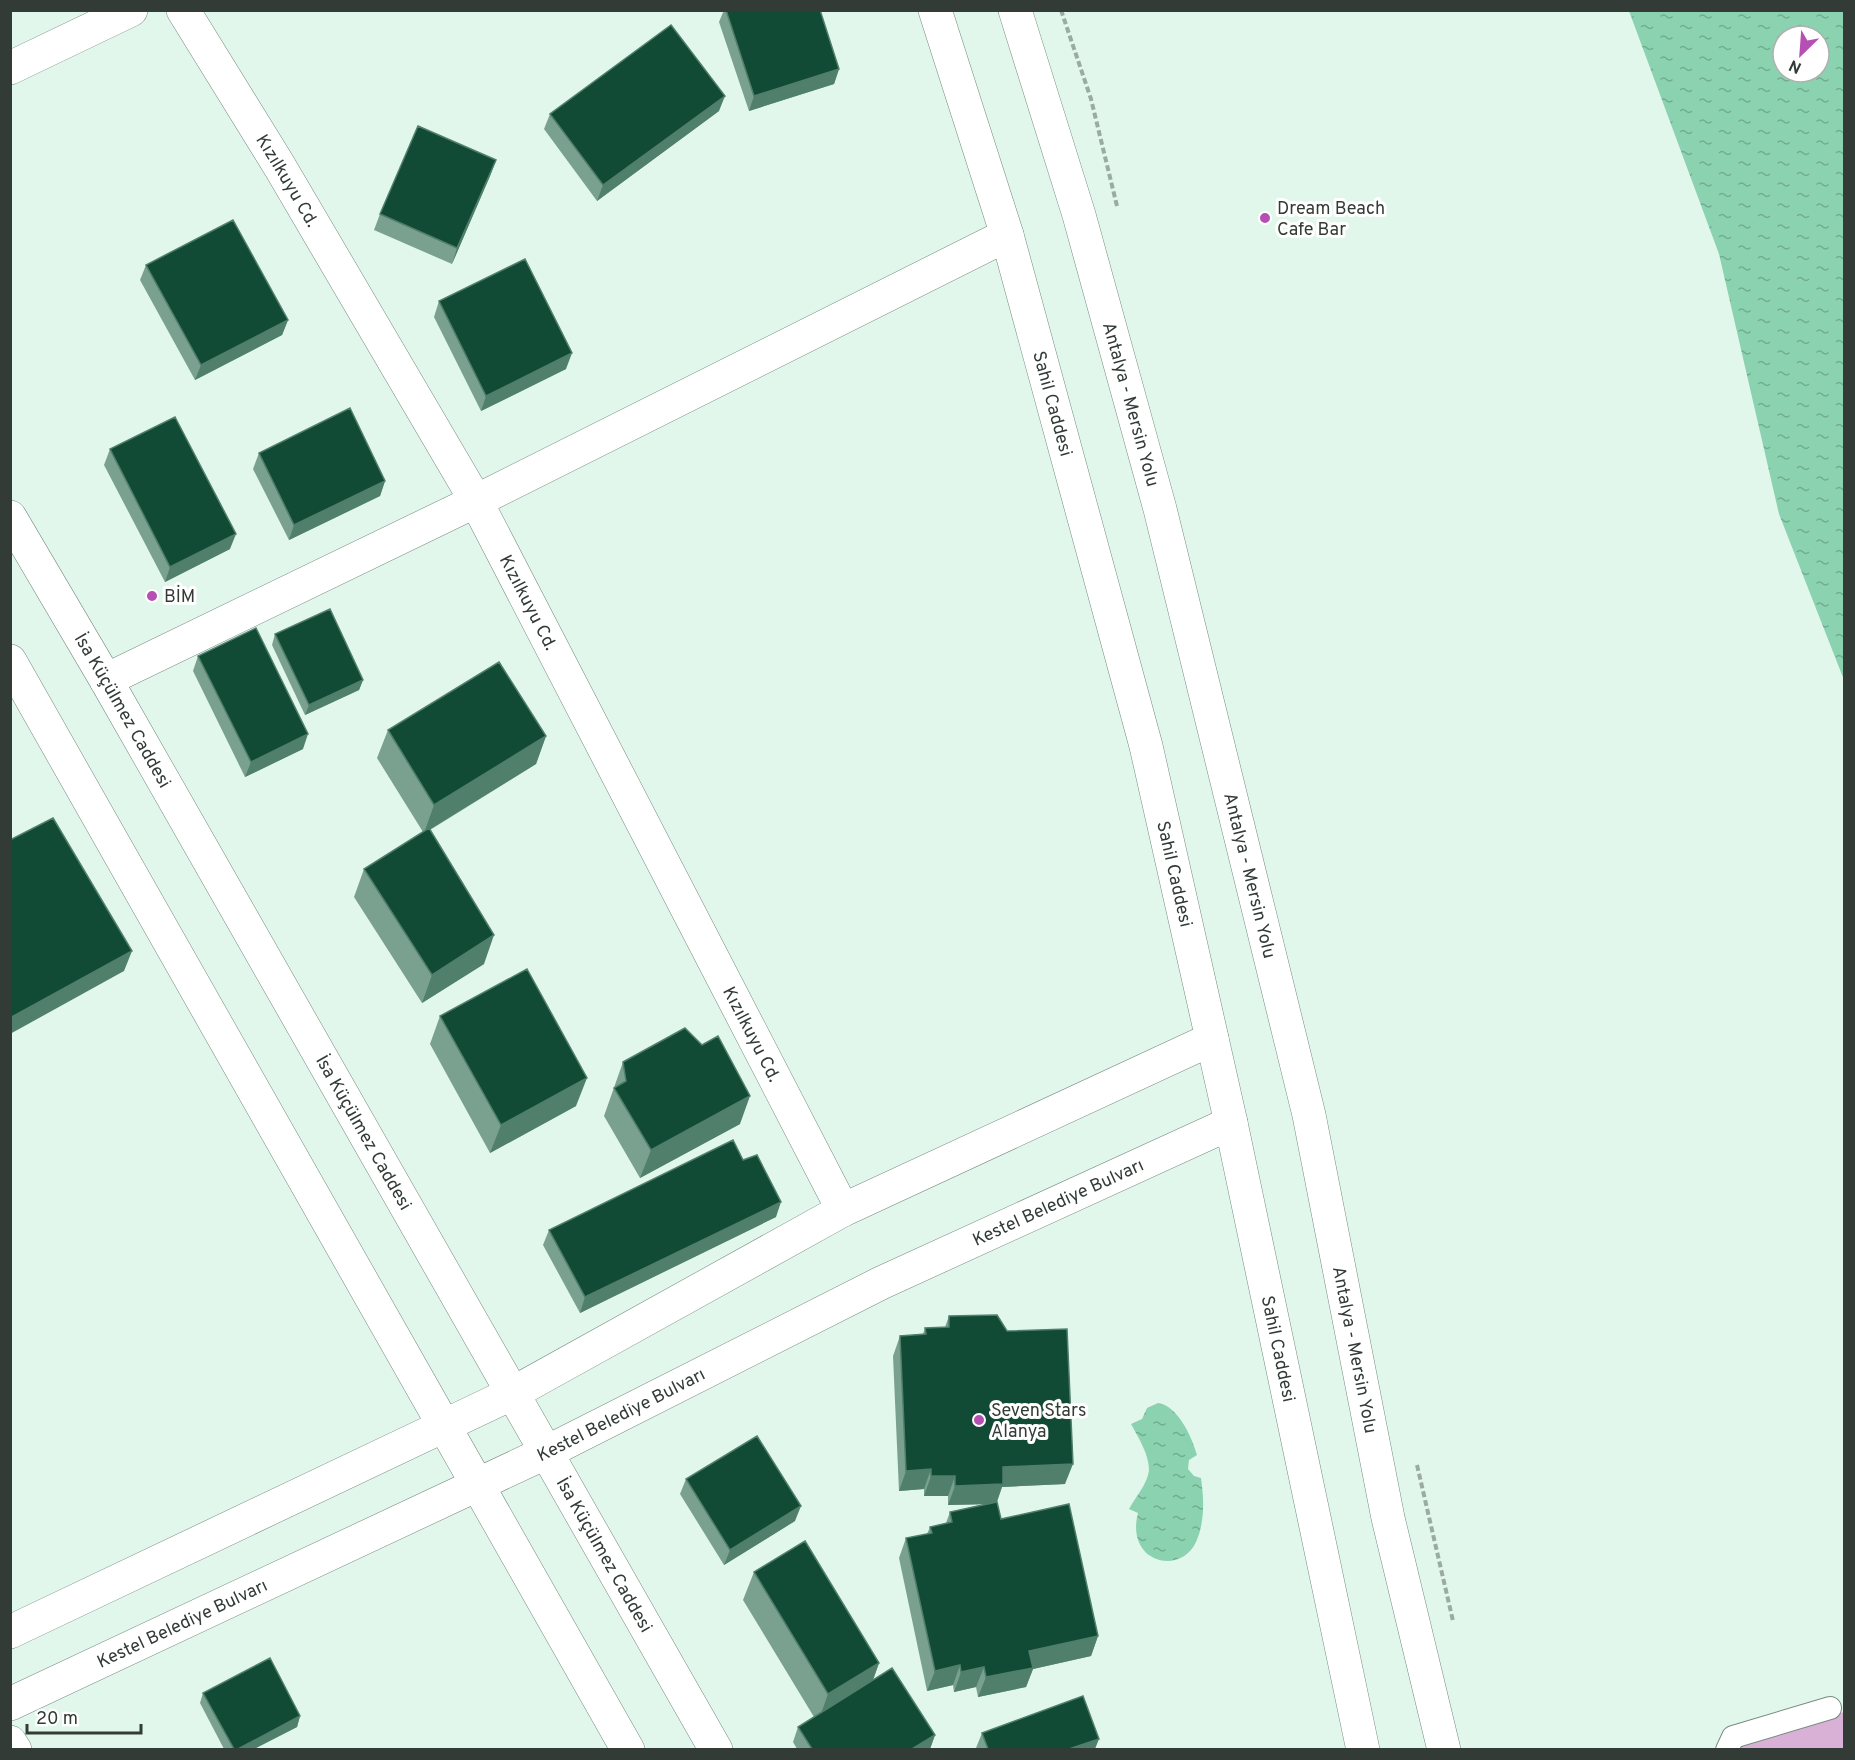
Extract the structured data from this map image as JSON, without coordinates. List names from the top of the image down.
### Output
{
  "streets": {
    "main road": [
      "Kızılkuyu Cd.",
      "Sahil Caddesi",
      "Antalya - Mersin Yolu",
      "İsa Küçülmez Caddesi",
      "Kestel Belediye Bulvarı"
    ]
  },
  "crossings": [
    ["Sahil Caddesi", "Kestel Belediye Bulvarı"],
    ["İsa Küçülmez Caddesi", "Kestel Belediye Bulvarı"]
  ],
  "places": ["Dream Beach Cafe Bar", "BİM", "Seven Stars Alanya"],
  "scale_bar": "20 m",
  "north": "bottom left"
}
